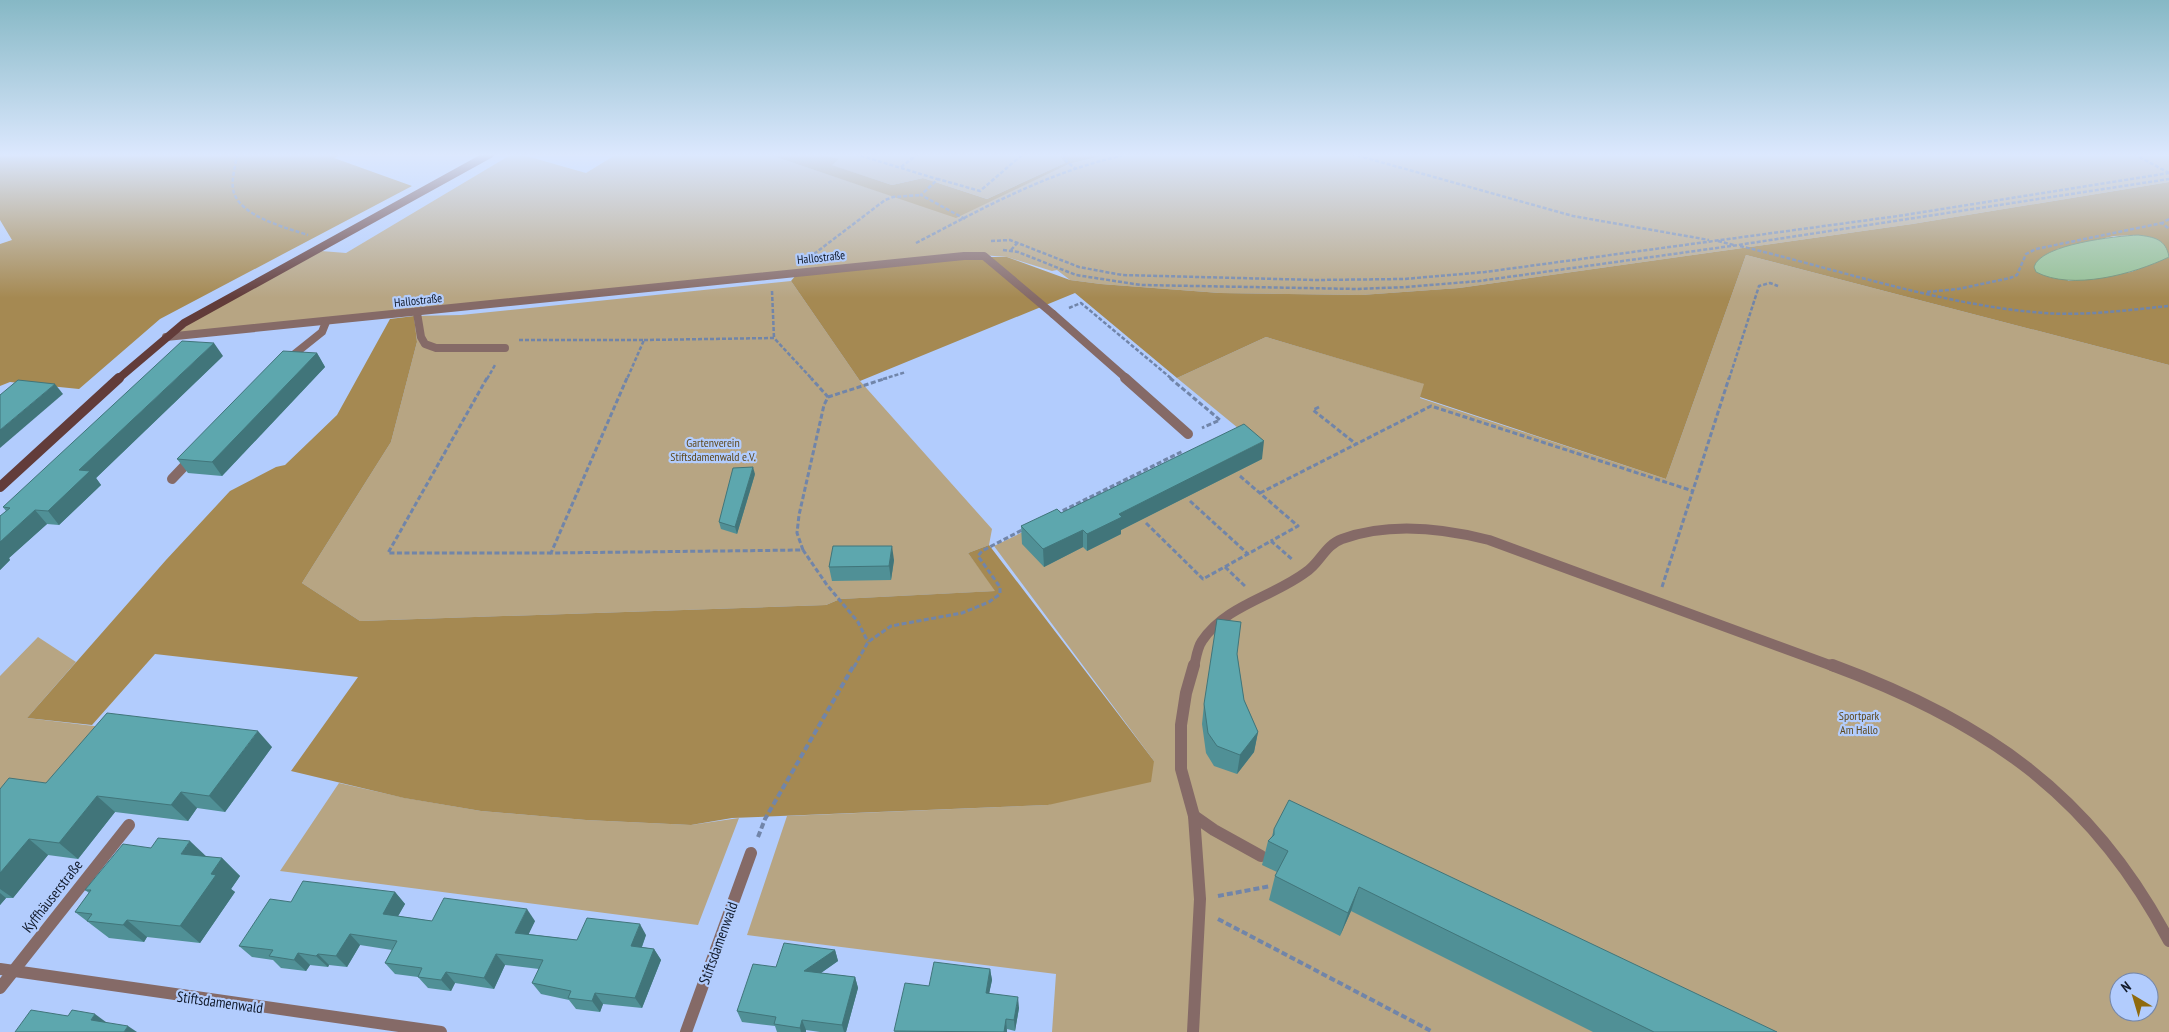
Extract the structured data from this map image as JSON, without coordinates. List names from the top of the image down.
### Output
{
  "streets": {
    "street": ["Hallostraße", "Kyffhäuserstraße", "Stiftsdamenwald"]
  },
  "crossings": [
    ["Kyffhäuserstraße", "Stiftsdamenwald"]
  ],
  "parks": ["Gartenverein Stiftsdamenwald e.V.", "Sportpark Am Hallo"],
  "north": "top left"
}
